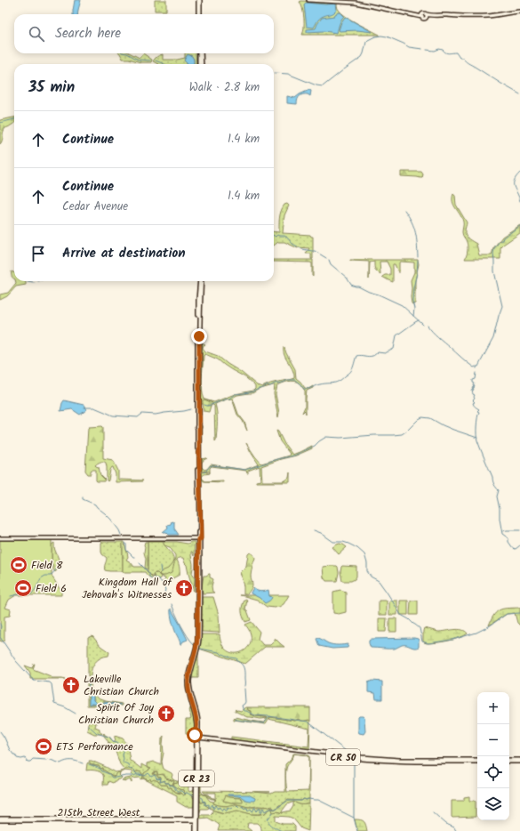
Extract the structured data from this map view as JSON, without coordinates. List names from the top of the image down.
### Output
{
  "streets": {
    "main road": ["CR 50", "CR 23", "215th Street West"]
  },
  "crossings": [
    ["CR 50", "CR 23"],
    ["CR 23", "215th Street West"]
  ],
  "places": {
    "sports": ["Field 8", "Field 6", "ETS Performance"],
    "church": ["Kingdom Hall of Jehovah's Witnesses", "Lakeville Christian Church", "Spirit Of Joy Christian Church"]
  },
  "page": {
    "search": "Search here",
    "heading": ["35 min", "Walk · 2.8 km"],
    "list": [
      ["Continue", "1.4 km"],
      ["Continue", "Cedar Avenue", "1.4 km"],
      "Arrive at destination"
    ],
    "map_buttons": ["+", "−"]
  }
}
